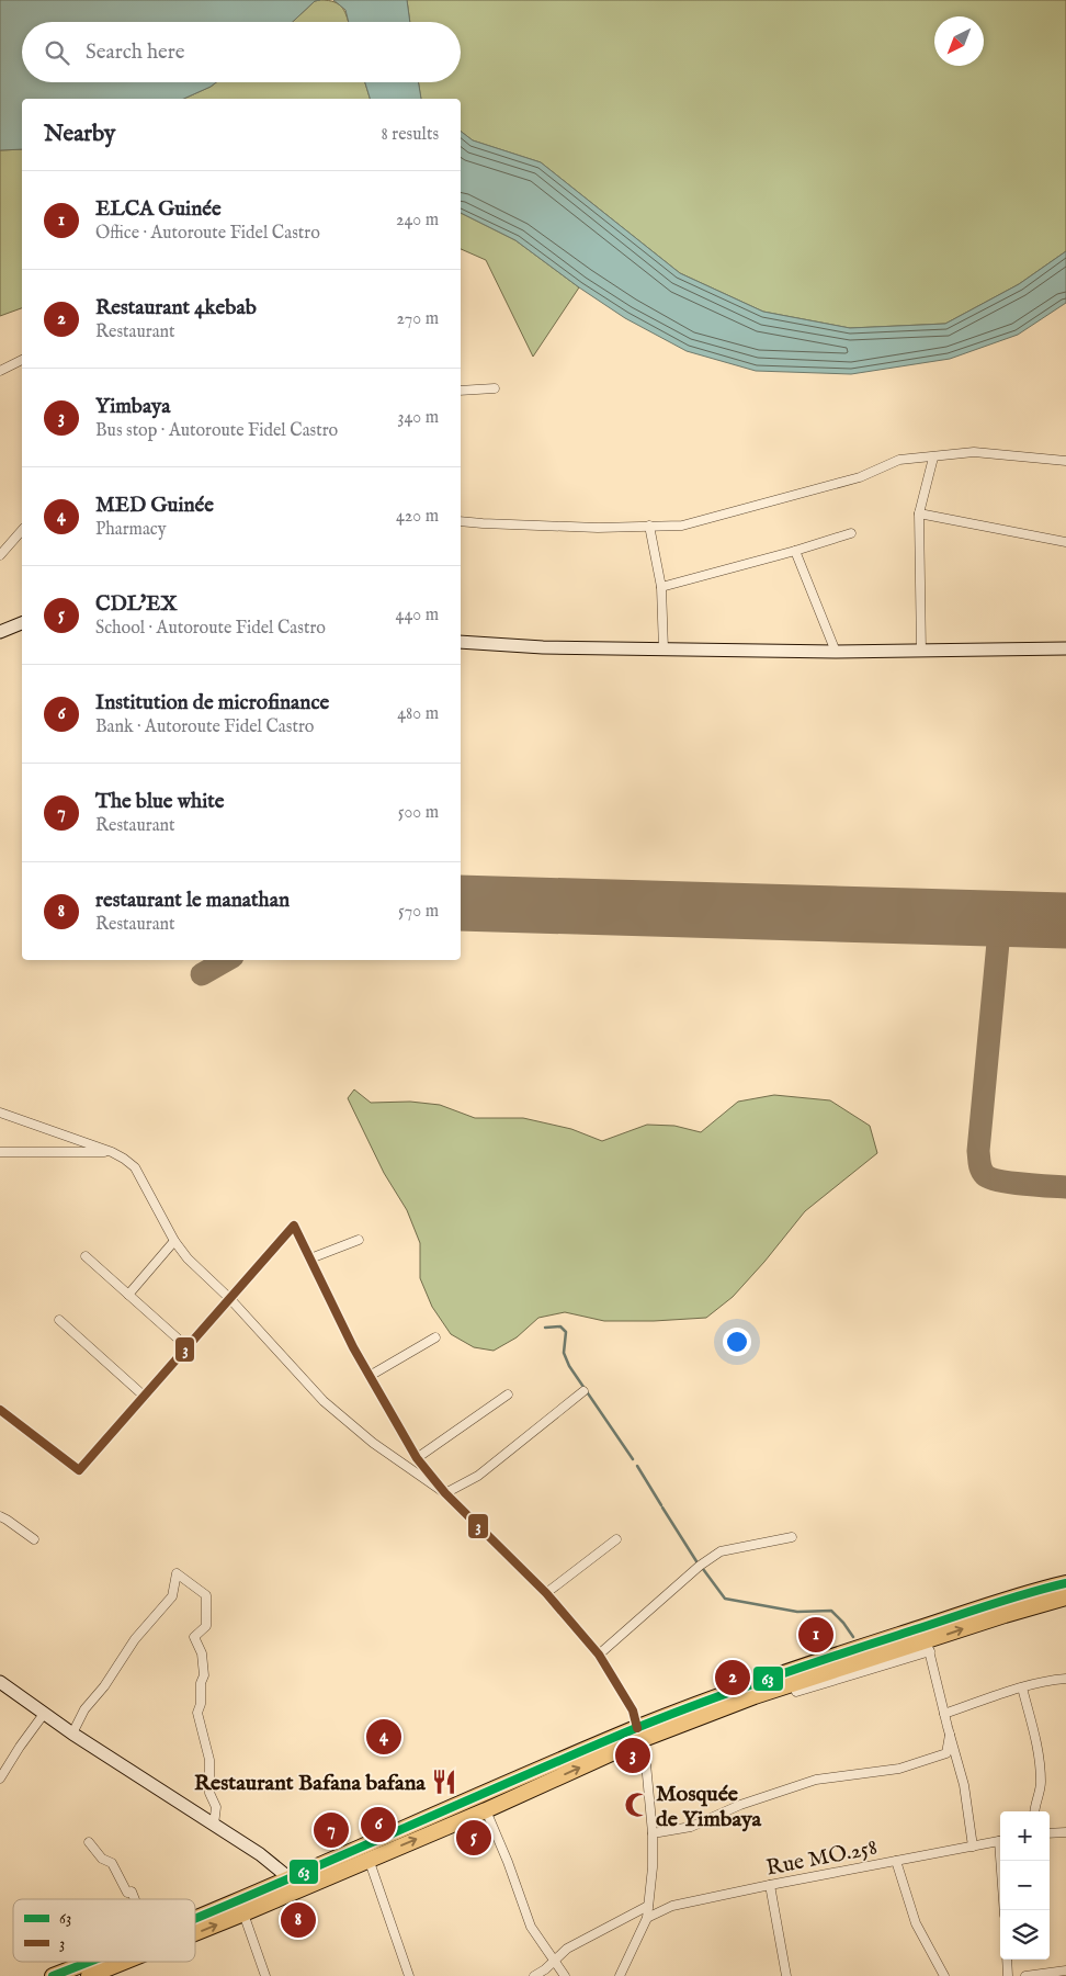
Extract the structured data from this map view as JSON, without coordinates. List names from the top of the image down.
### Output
{
  "streets": {
    "street": ["Rue MO.258"]
  },
  "places": {
    "restaurant": ["Restaurant Bafana bafana"],
    "mosque": ["Mosquée de Yimbaya"]
  },
  "lines": ["transit line 3", "transit line 63"],
  "legend": ["63", "3"],
  "north": "bottom left",
  "page": {
    "search": "Search here",
    "heading": ["Nearby", "8 results"],
    "list": [
      {
        "mark": "1",
        "name": "ELCA Guinée",
        "note": "Office · Autoroute Fidel Castro",
        "value": "240 m"
      },
      {
        "mark": "2",
        "name": "Restaurant 4kebab",
        "note": "Restaurant",
        "value": "270 m"
      },
      {
        "mark": "3",
        "name": "Yimbaya",
        "note": "Bus stop · Autoroute Fidel Castro",
        "value": "340 m"
      },
      {
        "mark": "4",
        "name": "MED Guinée",
        "note": "Pharmacy",
        "value": "420 m"
      },
      {
        "mark": "5",
        "name": "CDL'EX",
        "note": "School · Autoroute Fidel Castro",
        "value": "440 m"
      },
      {
        "mark": "6",
        "name": "Institution de microfinance",
        "note": "Bank · Autoroute Fidel Castro",
        "value": "480 m"
      },
      {
        "mark": "7",
        "name": "The blue white",
        "note": "Restaurant",
        "value": "500 m"
      },
      {
        "mark": "8",
        "name": "restaurant le manathan",
        "note": "Restaurant",
        "value": "570 m"
      }
    ],
    "pins": [
      "1",
      "2",
      "4",
      "3",
      "6",
      "7",
      "5",
      "8"
    ],
    "map_buttons": ["+", "−"]
  }
}
